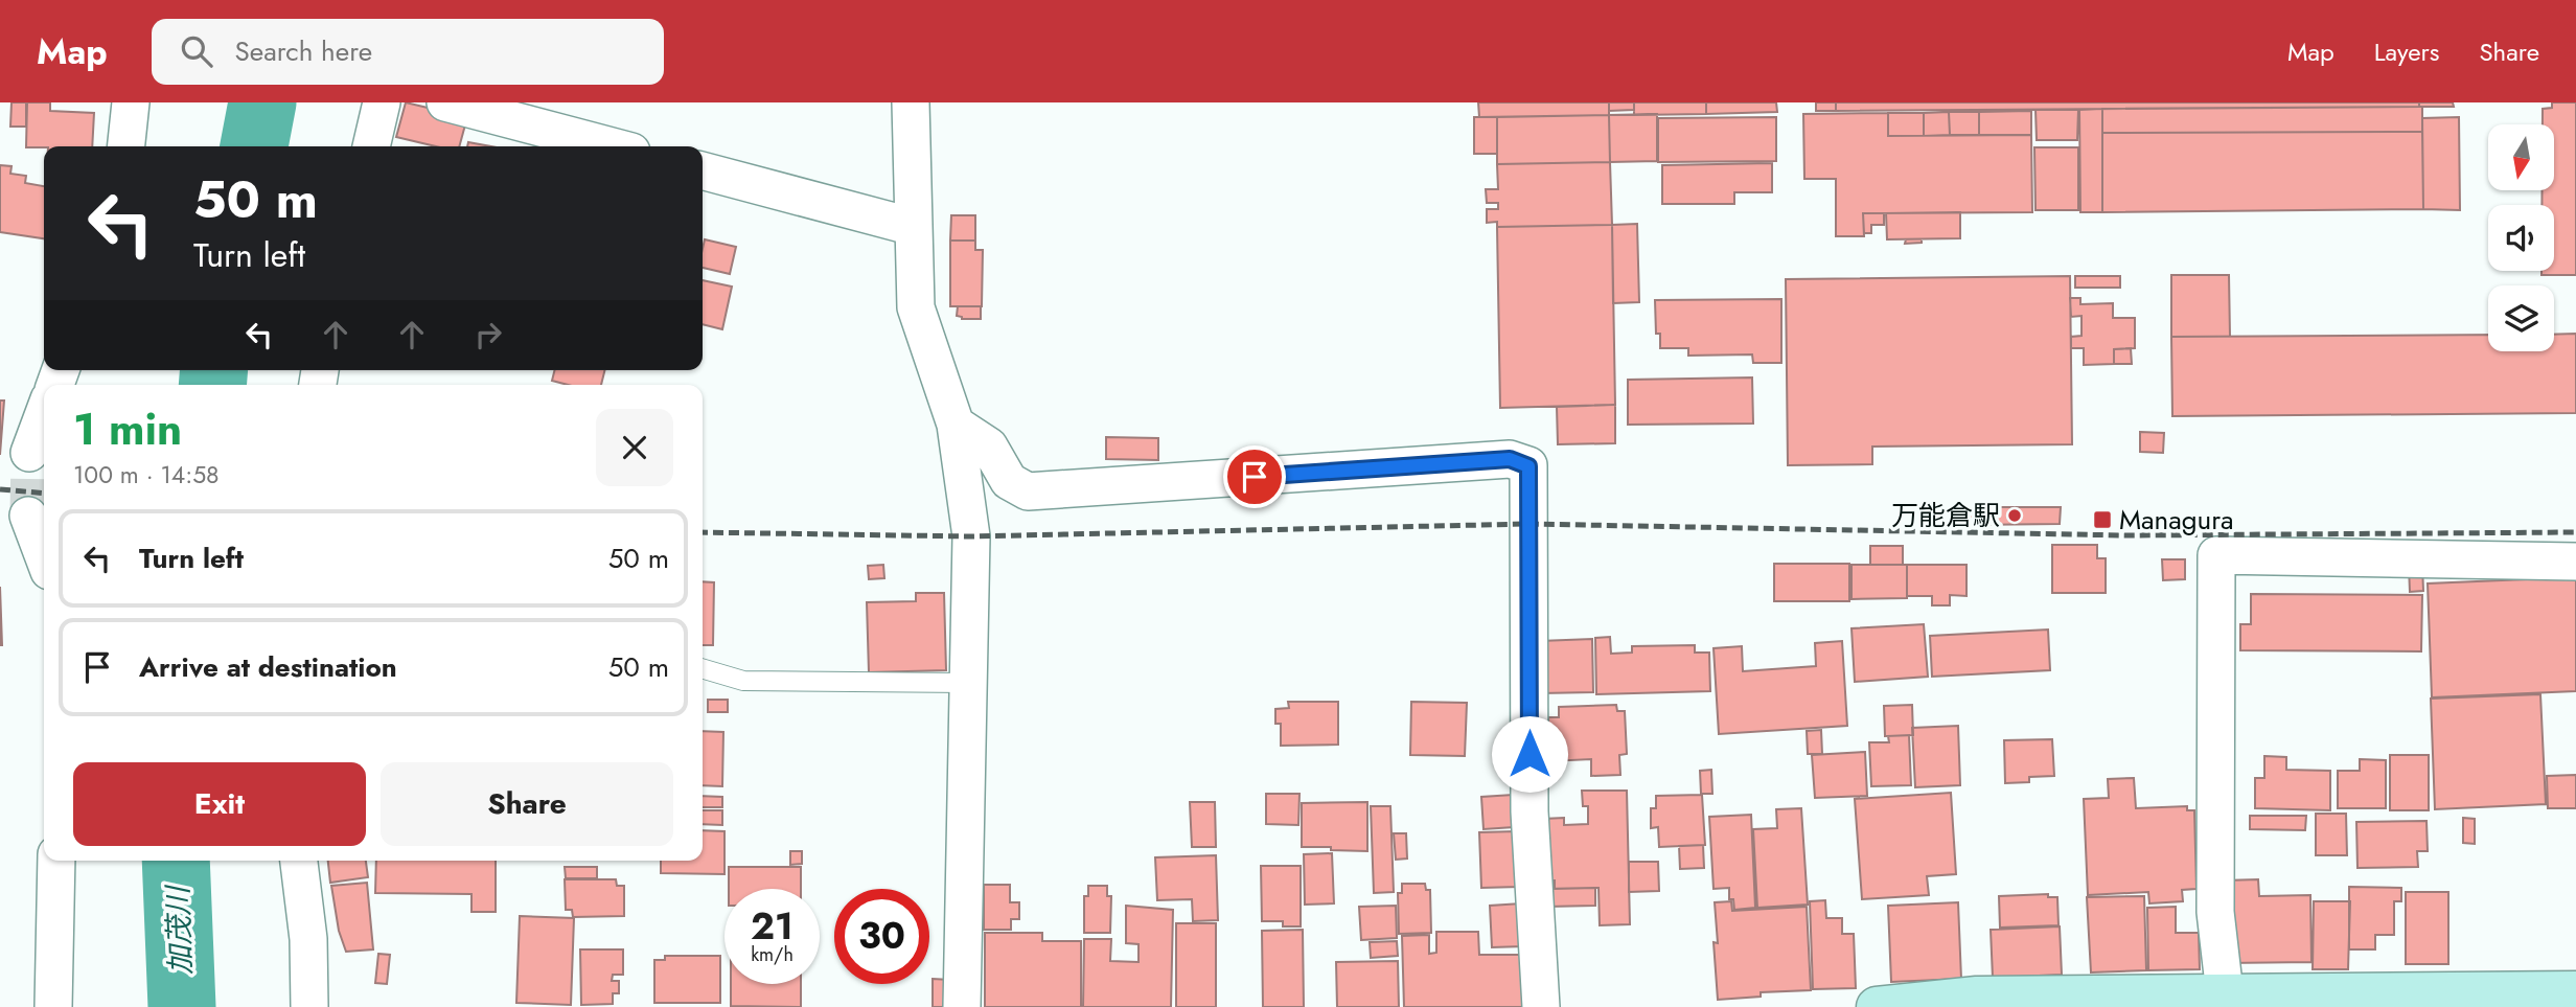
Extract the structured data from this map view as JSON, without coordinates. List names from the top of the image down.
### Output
{
  "water": ["加茂川"],
  "places": {
    "other": ["万能倉駅"],
    "transit": ["Managura"]
  },
  "north": "bottom",
  "page": {
    "header": "Map",
    "search": "Search here",
    "nav": ["Map", "Layers", "Share"],
    "turn": ["50 m", "Turn left"],
    "heading": ["1 min", "100 m · 14:58"],
    "list": [
      {
        "name": "Turn left",
        "value": "50 m"
      },
      {
        "name": "Arrive at destination",
        "value": "50 m"
      }
    ],
    "buttons": ["Exit", "Share"],
    "speed": "21 km/h",
    "limit": "30"
  }
}
